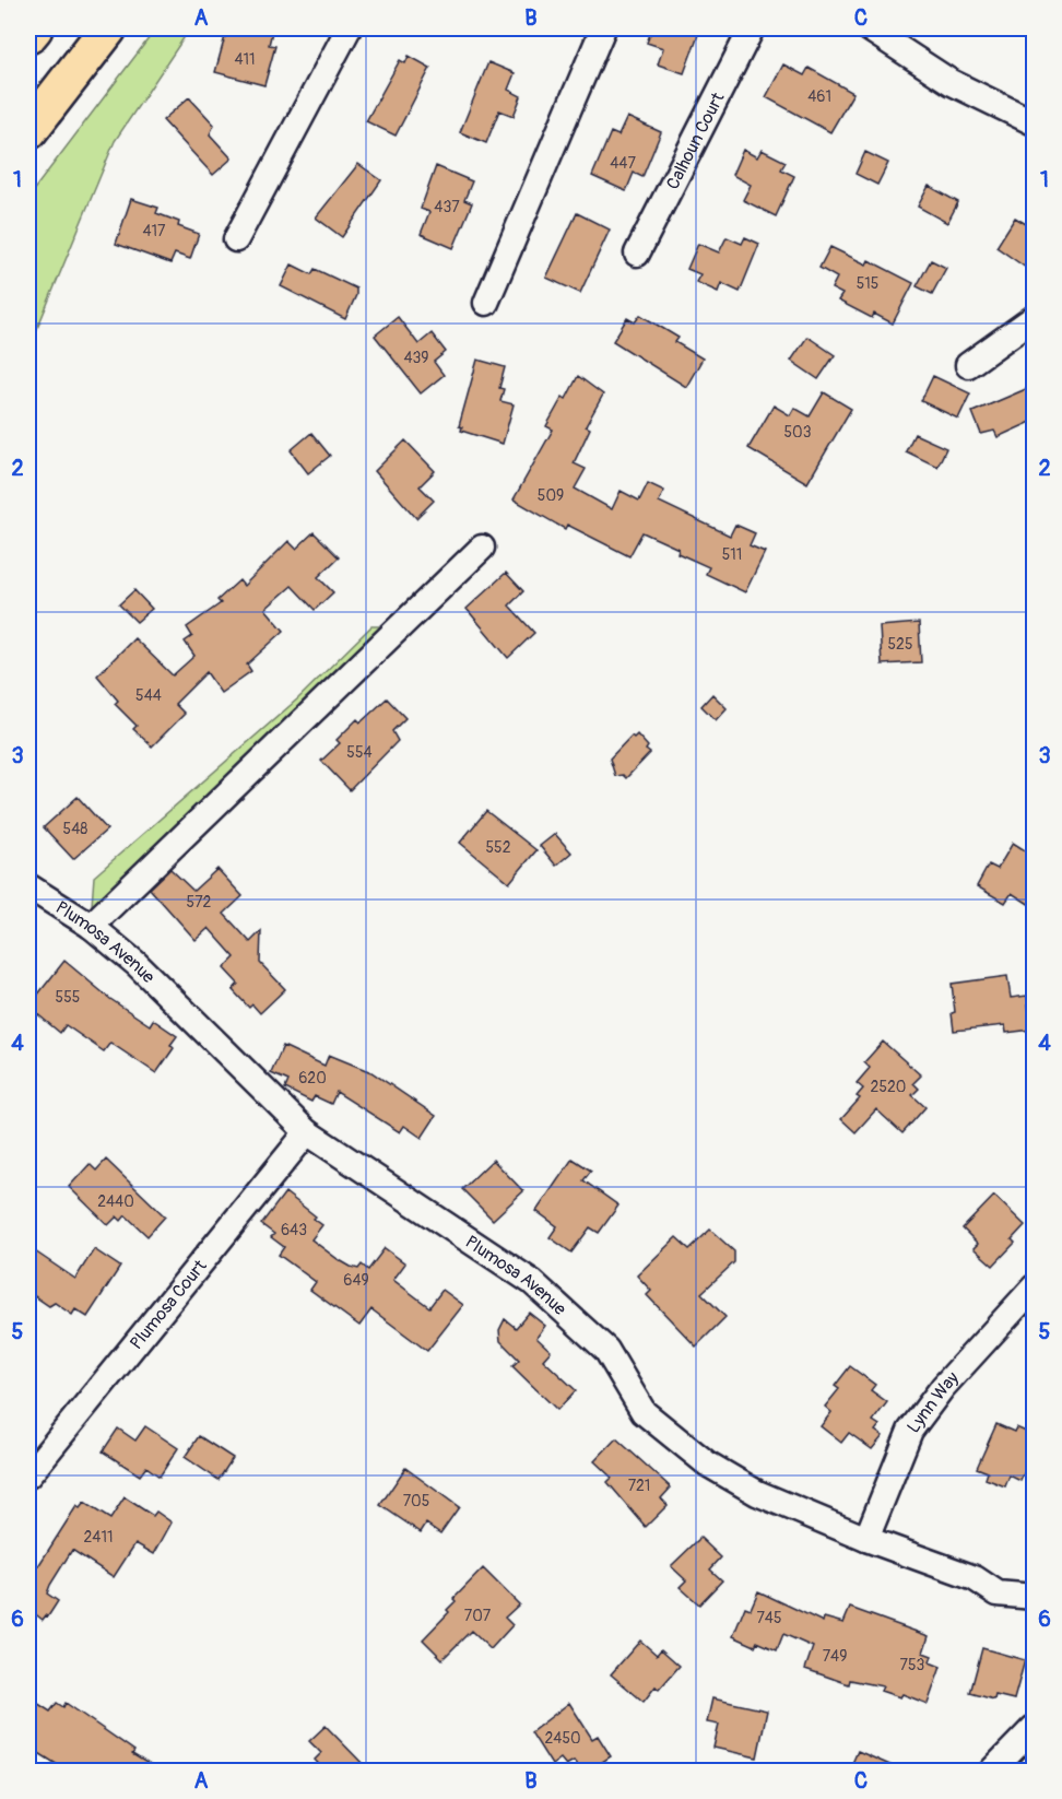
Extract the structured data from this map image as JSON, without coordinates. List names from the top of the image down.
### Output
{
  "streets": {
    "street": [
      "Calhoun Court",
      "Plumosa Avenue",
      "Plumosa Court",
      "Lynn Way"
    ]
  },
  "crossings": [
    ["Plumosa Avenue", "Plumosa Court"],
    ["Plumosa Avenue", "Lynn Way"]
  ],
  "house_numbers": [
    "411",
    "461",
    "447",
    "437",
    "417",
    "515",
    "439",
    "503",
    "509",
    "511",
    "525",
    "544",
    "554",
    "548",
    "552",
    "572",
    "555",
    "620",
    "2520",
    "2440",
    "643",
    "649",
    "721",
    "705",
    "2411",
    "707",
    "745",
    "749",
    "753",
    "2450"
  ],
  "grid": {
    "columns": ["A", "B", "C"],
    "rows": [
      "1",
      "2",
      "3",
      "4",
      "5",
      "6"
    ]
  }
}
